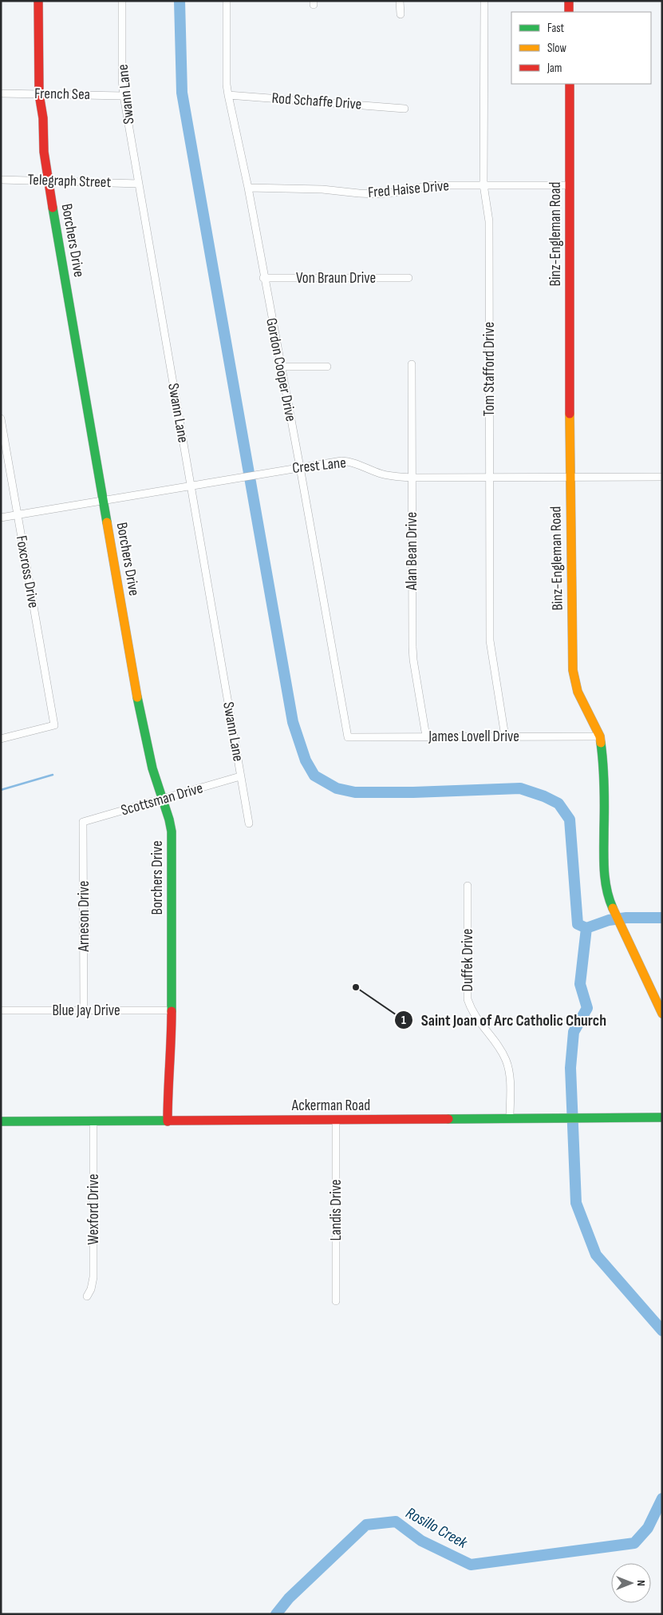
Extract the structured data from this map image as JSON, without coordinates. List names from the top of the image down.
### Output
{
  "streets": {
    "street": [
      "French Sea",
      "Swann Lane",
      "Rod Schaffe Drive",
      "Telegraph Street",
      "Fred Haise Drive",
      "Binz-Engleman Road",
      "Borchers Drive",
      "Von Braun Drive",
      "Tom Stafford Drive",
      "Gordon Cooper Drive",
      "Crest Lane",
      "Alan Bean Drive",
      "Foxcross Drive",
      "James Lovell Drive",
      "Scottsman Drive",
      "Arneson Drive",
      "Duffek Drive",
      "Blue Jay Drive",
      "Ackerman Road",
      "Wexford Drive",
      "Landis Drive"
    ]
  },
  "crossings": [
    ["French Sea", "Swann Lane"],
    ["French Sea", "Borchers Drive"],
    ["Swann Lane", "Telegraph Street"],
    ["Swann Lane", "Crest Lane"],
    ["Swann Lane", "Scottsman Drive"],
    ["Rod Schaffe Drive", "Gordon Cooper Drive"],
    ["Telegraph Street", "Borchers Drive"],
    ["Fred Haise Drive", "Binz-Engleman Road"],
    ["Fred Haise Drive", "Tom Stafford Drive"],
    ["Fred Haise Drive", "Gordon Cooper Drive"],
    ["Binz-Engleman Road", "Crest Lane"],
    ["Binz-Engleman Road", "James Lovell Drive"],
    ["Borchers Drive", "Crest Lane"],
    ["Borchers Drive", "Scottsman Drive"],
    ["Borchers Drive", "Blue Jay Drive"],
    ["Borchers Drive", "Ackerman Road"],
    ["Von Braun Drive", "Gordon Cooper Drive"],
    ["Tom Stafford Drive", "Crest Lane"],
    ["Tom Stafford Drive", "James Lovell Drive"],
    ["Gordon Cooper Drive", "Crest Lane"],
    ["Gordon Cooper Drive", "James Lovell Drive"],
    ["Crest Lane", "Alan Bean Drive"],
    ["Crest Lane", "Foxcross Drive"],
    ["Alan Bean Drive", "James Lovell Drive"],
    ["Scottsman Drive", "Arneson Drive"],
    ["Arneson Drive", "Blue Jay Drive"],
    ["Duffek Drive", "Ackerman Road"],
    ["Ackerman Road", "Wexford Drive"],
    ["Ackerman Road", "Landis Drive"]
  ],
  "water": ["Rosillo Creek"],
  "places": ["Saint Joan of Arc Catholic Church"],
  "legend": ["Fast", "Slow", "Jam"],
  "north": "right"
}
